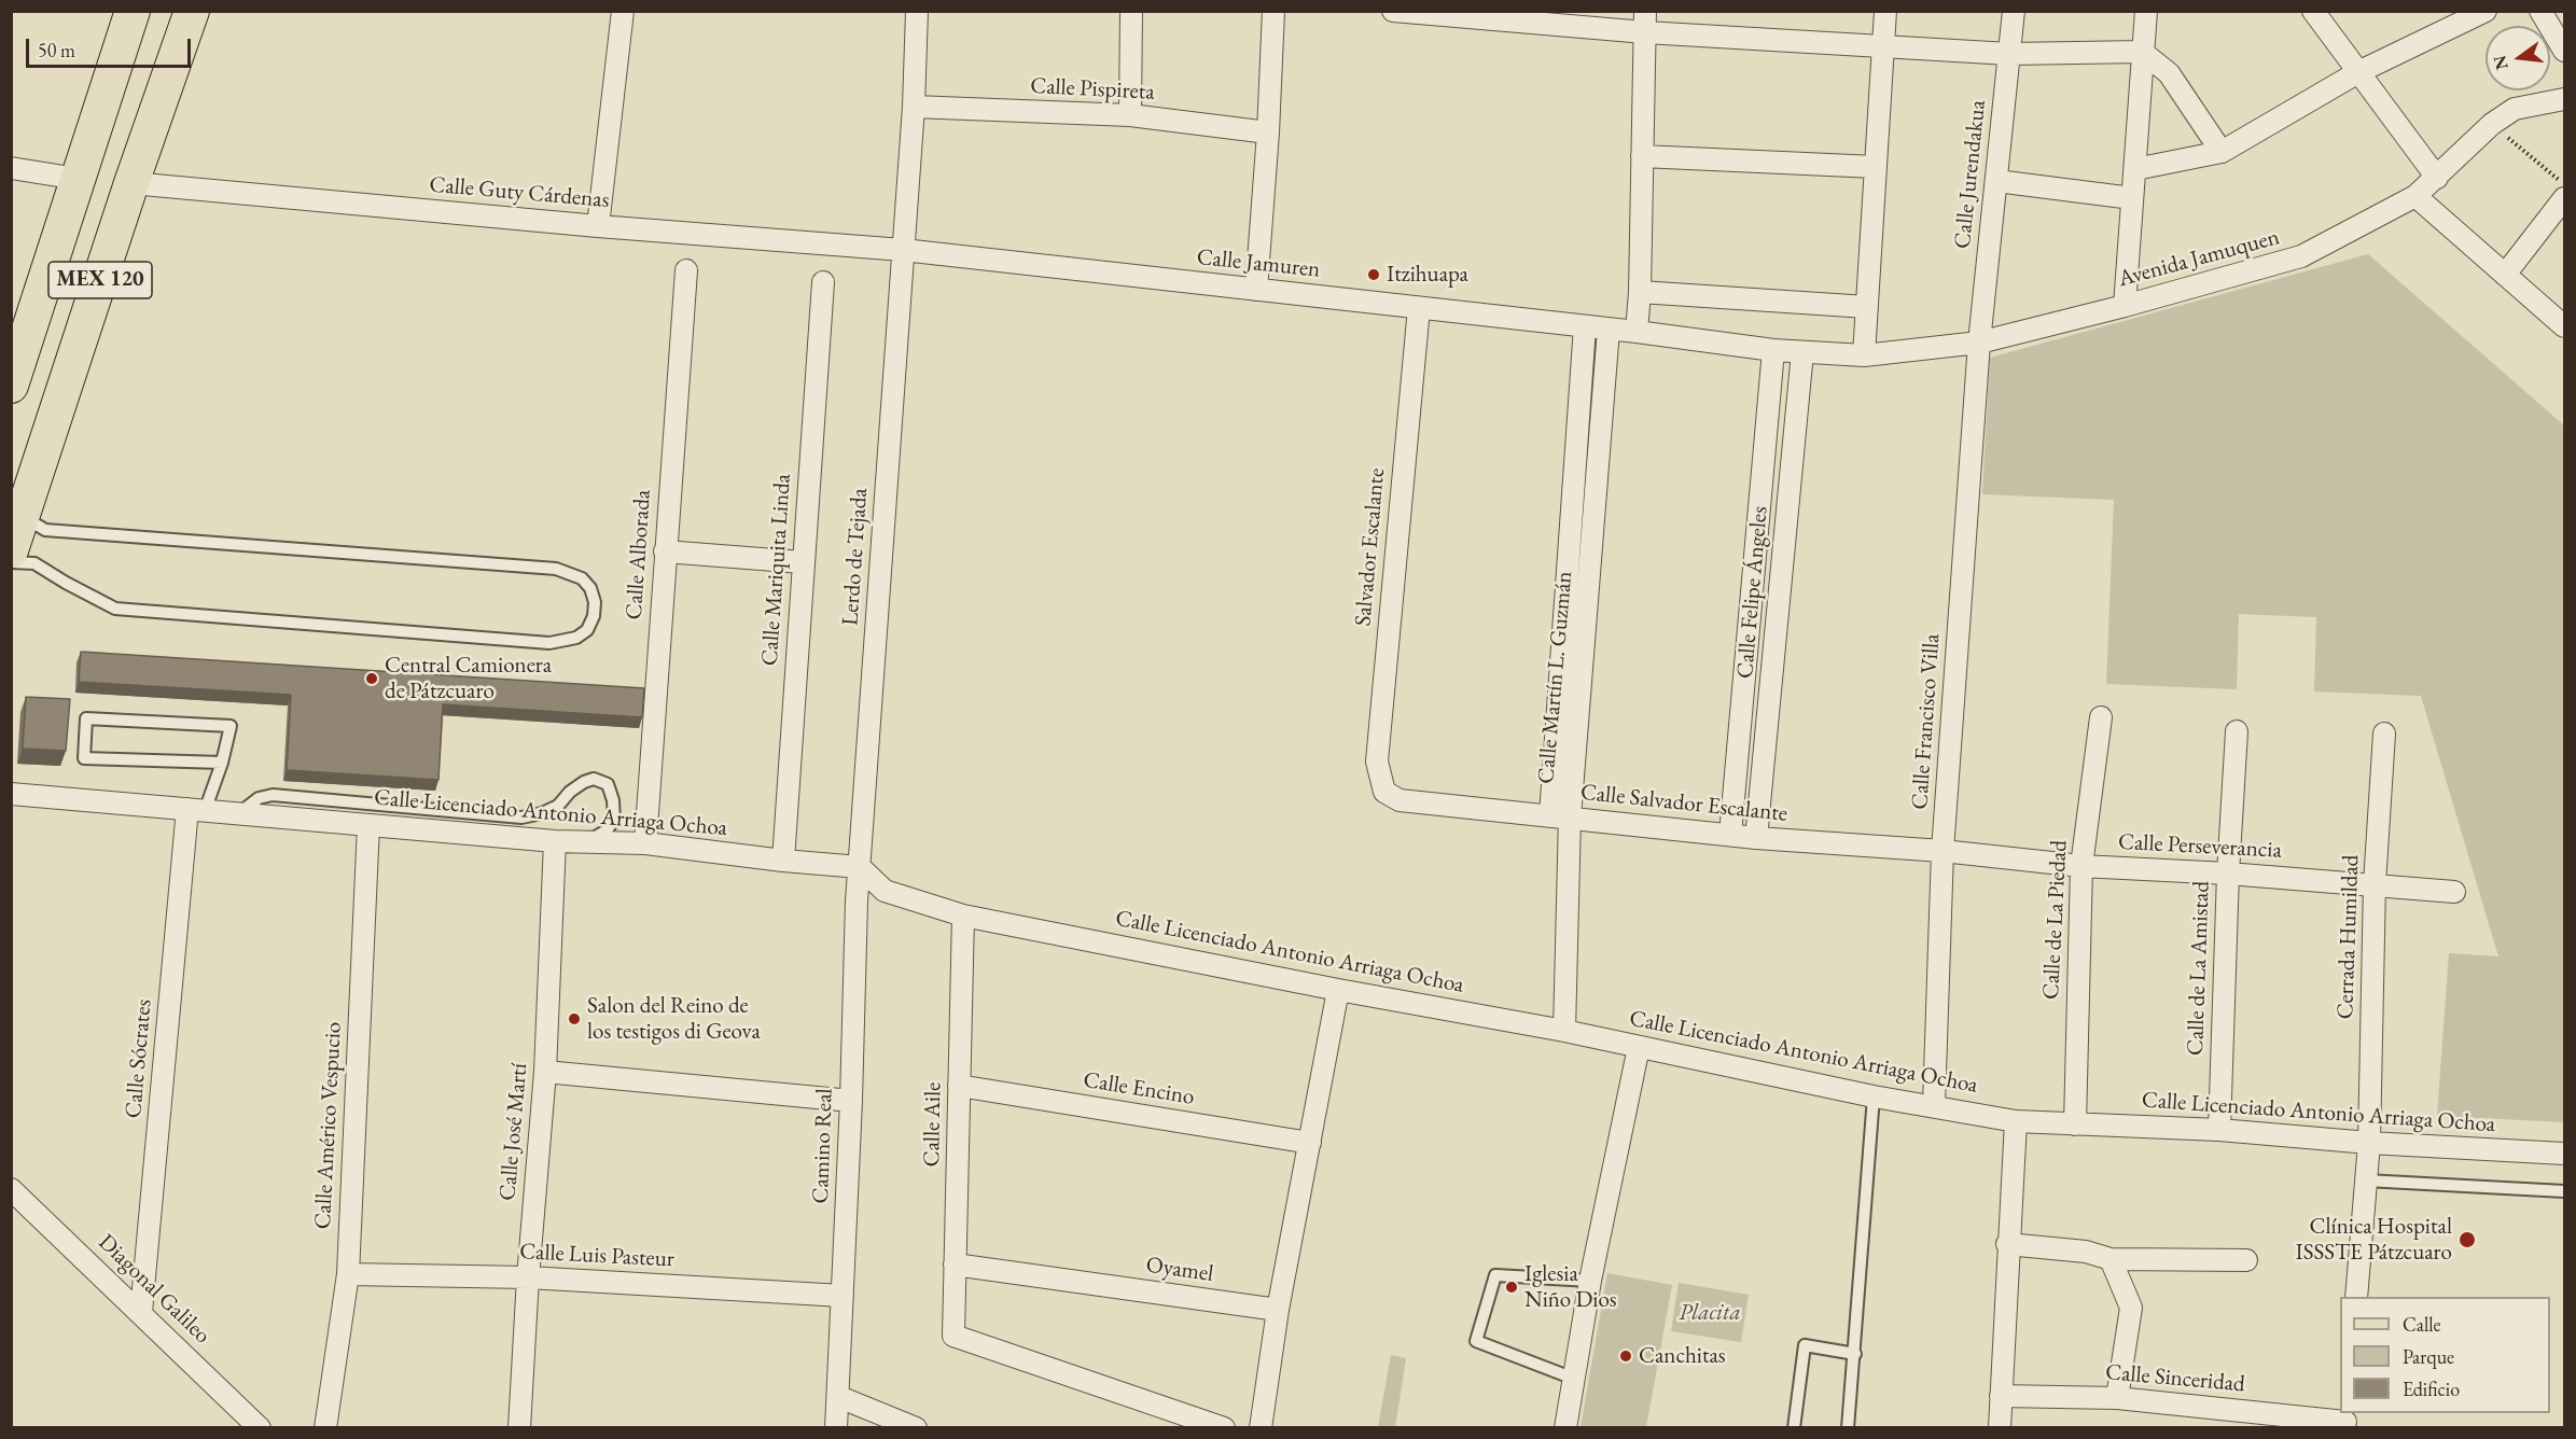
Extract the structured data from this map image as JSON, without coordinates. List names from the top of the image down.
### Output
{
  "streets": {
    "main road": ["MEX 120"],
    "street": [
      "Calle Pispireta",
      "Calle Jurendakua",
      "Calle Guty Cárdenas",
      "Avenida Jamuquen",
      "Calle Jamuren",
      "Salvador Escalante",
      "Calle Alborada",
      "Lerdo de Tejada",
      "Calle Mariquita Linda",
      "Calle Felipe Ángeles",
      "Calle Martín L. Guzmán",
      "Calle Francisco Villa",
      "Calle Salvador Escalante",
      "Calle Licenciado Antonio Arriaga Ochoa",
      "Calle Perseverancia",
      "Calle de La Piedad",
      "Cerrada Humildad",
      "Calle de La Amistad",
      "Calle Sócrates",
      "Calle Encino",
      "Calle Aile",
      "Calle Américo Vespucio",
      "Calle José Martí",
      "Camino Real",
      "Calle Luis Pasteur",
      "Oyamel",
      "Diagonal Galileo",
      "Calle Sinceridad"
    ]
  },
  "crossings": [
    ["Calle Pispireta", "Lerdo de Tejada"],
    ["Calle Jurendakua", "Avenida Jamuquen"],
    ["Calle Jurendakua", "Calle Francisco Villa"],
    ["Calle Guty Cárdenas", "Calle Jamuren"],
    ["Calle Guty Cárdenas", "MEX 120"],
    ["Calle Guty Cárdenas", "Lerdo de Tejada"],
    ["Avenida Jamuquen", "Calle Jamuren"],
    ["Avenida Jamuquen", "Calle Felipe Ángeles"],
    ["Avenida Jamuquen", "Calle Francisco Villa"],
    ["Calle Jamuren", "Salvador Escalante"],
    ["Calle Jamuren", "Lerdo de Tejada"],
    ["Calle Jamuren", "Calle Felipe Ángeles"],
    ["Calle Jamuren", "Calle Martín L. Guzmán"],
    ["Salvador Escalante", "Calle Salvador Escalante"],
    ["Calle Alborada", "Calle Licenciado Antonio Arriaga Ochoa"],
    ["Lerdo de Tejada", "Calle Licenciado Antonio Arriaga Ochoa"],
    ["Lerdo de Tejada", "Camino Real"],
    ["Calle Mariquita Linda", "Calle Licenciado Antonio Arriaga Ochoa"],
    ["Calle Felipe Ángeles", "Calle Salvador Escalante"],
    ["Calle Martín L. Guzmán", "Calle Salvador Escalante"],
    ["Calle Martín L. Guzmán", "Calle Licenciado Antonio Arriaga Ochoa"],
    ["Calle Francisco Villa", "Calle Salvador Escalante"],
    ["Calle Francisco Villa", "Calle Licenciado Antonio Arriaga Ochoa"],
    ["Calle Francisco Villa", "Calle Perseverancia"],
    ["Calle Salvador Escalante", "Calle Perseverancia"],
    ["Calle Licenciado Antonio Arriaga Ochoa", "Calle de La Piedad"],
    ["Calle Licenciado Antonio Arriaga Ochoa", "Cerrada Humildad"],
    ["Calle Licenciado Antonio Arriaga Ochoa", "Calle de La Amistad"],
    ["Calle Licenciado Antonio Arriaga Ochoa", "Calle Sócrates"],
    ["Calle Licenciado Antonio Arriaga Ochoa", "Calle Aile"],
    ["Calle Licenciado Antonio Arriaga Ochoa", "Calle Américo Vespucio"],
    ["Calle Licenciado Antonio Arriaga Ochoa", "Calle José Martí"],
    ["Calle Licenciado Antonio Arriaga Ochoa", "Camino Real"],
    ["Calle Perseverancia", "Calle de La Piedad"],
    ["Calle Perseverancia", "Cerrada Humildad"],
    ["Calle Perseverancia", "Calle de La Amistad"],
    ["Calle Sócrates", "Diagonal Galileo"],
    ["Calle Encino", "Calle Aile"],
    ["Calle Aile", "Oyamel"],
    ["Calle Américo Vespucio", "Calle Luis Pasteur"],
    ["Calle José Martí", "Calle Luis Pasteur"],
    ["Camino Real", "Calle Luis Pasteur"]
  ],
  "parks": ["Placita"],
  "places": [
    "Itzihuapa",
    "Central Camionera de Pátzcuaro",
    "Salon del Reino de los testigos di Geova",
    "Clínica Hospital ISSSTE Pátzcuaro",
    "Iglesia Niño Dios",
    "Canchitas"
  ],
  "legend": ["Calle", "Parque", "Edificio"],
  "scale_bar": "50 m",
  "north": "left"
}
